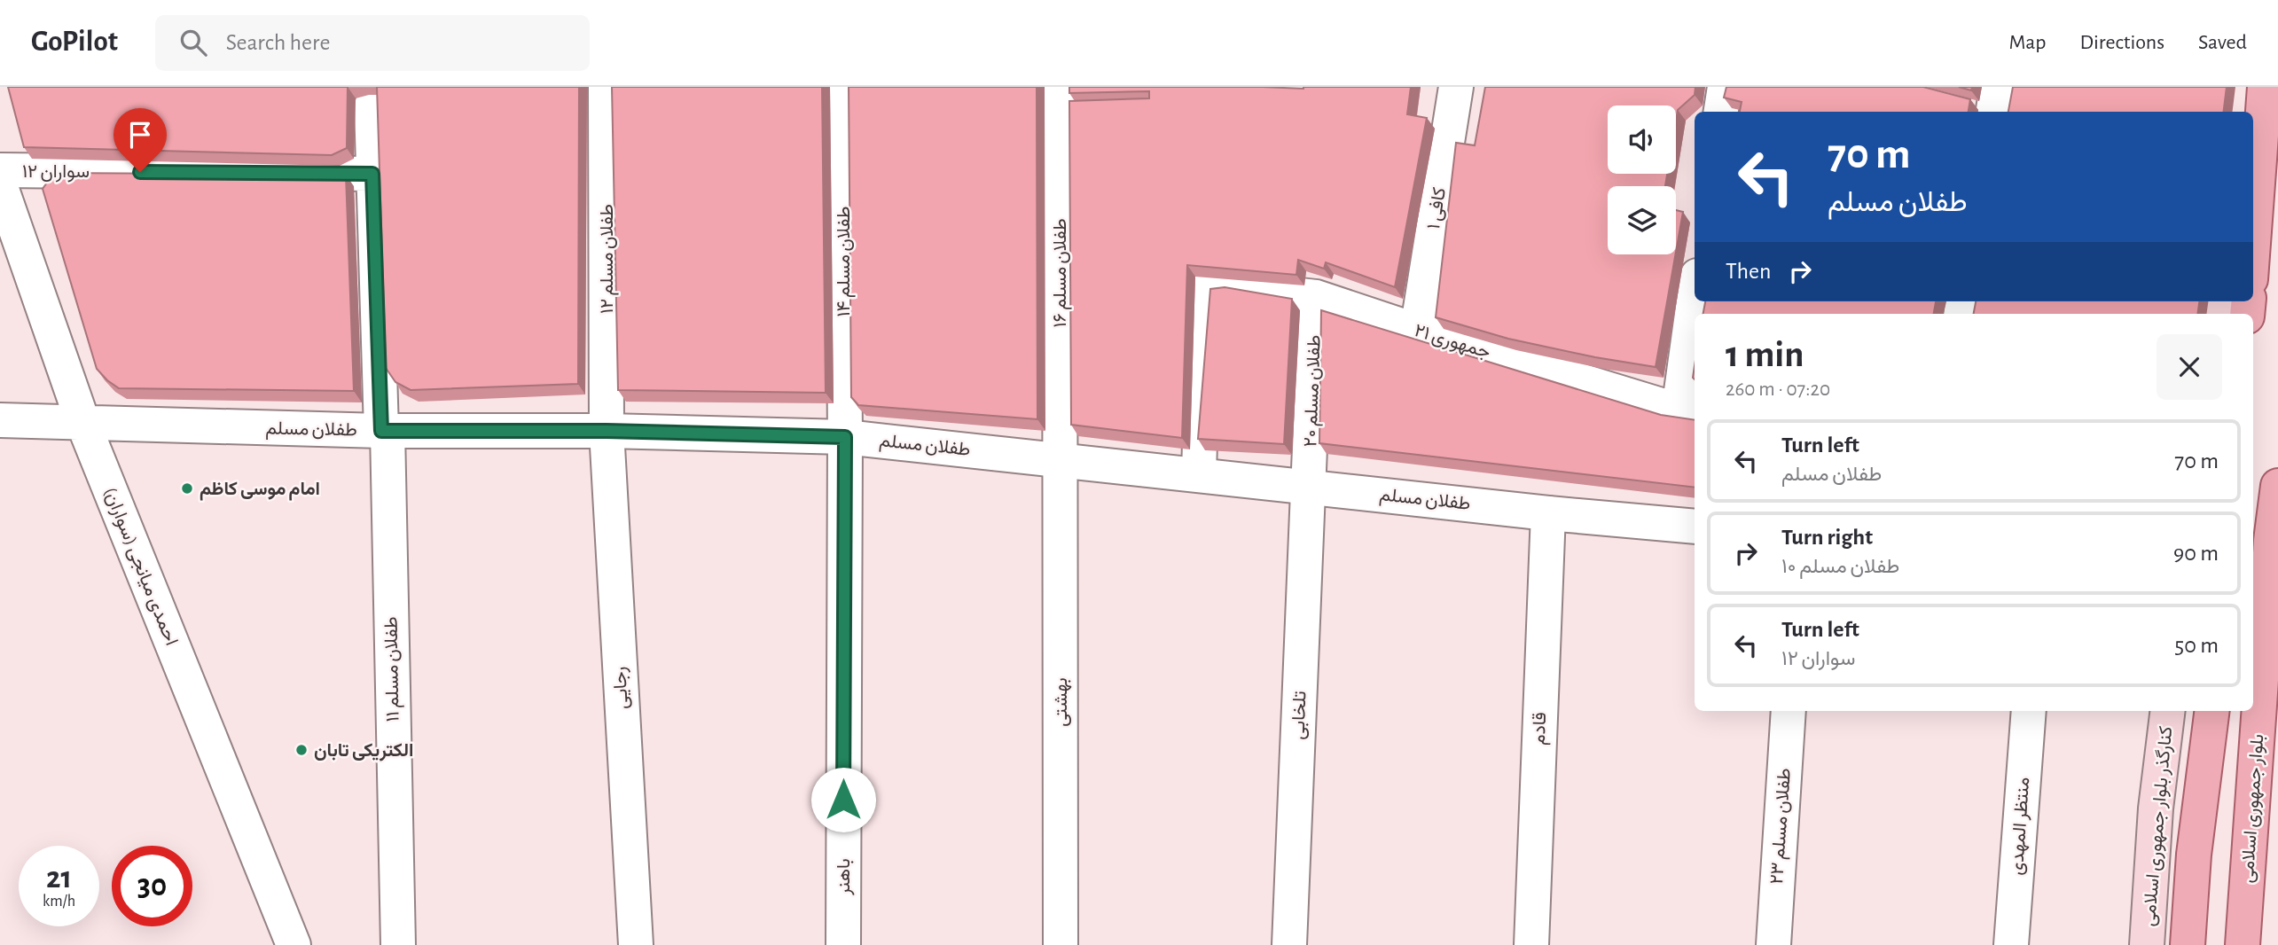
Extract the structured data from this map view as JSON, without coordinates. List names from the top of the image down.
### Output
{
  "streets": {
    "main road": ["بلوار جمهوری اسلامی", "کنارگذر بلوار جمهوری اسلامی"],
    "street": [
      "سواران ۱۲",
      "کافی ۱",
      "طفلان مسلم ۱۲",
      "طفلان مسلم ۱۴",
      "طفلان مسلم ۱۶",
      "جمهوری ۲۱",
      "طفلان مسلم ۲۰",
      "طفلان مسلم",
      "احمدی میانجی (سواران)",
      "طفلان مسلم ۱۱",
      "رجایی",
      "بهشتی",
      "تلخابی",
      "قادم",
      "طفلان مسلم ۲۳",
      "منتظر المهدی",
      "باهنر"
    ]
  },
  "crossings": [
    ["سواران ۱۲", "طفلان مسلم ۱۱"],
    ["کافی ۱", "جمهوری ۲۱"],
    ["طفلان مسلم ۱۲", "طفلان مسلم"],
    ["طفلان مسلم ۱۲", "رجایی"],
    ["طفلان مسلم ۱۴", "طفلان مسلم"],
    ["طفلان مسلم ۱۴", "باهنر"],
    ["طفلان مسلم ۱۶", "طفلان مسلم"],
    ["طفلان مسلم ۱۶", "بهشتی"],
    ["جمهوری ۲۱", "طفلان مسلم ۲۰"],
    ["جمهوری ۲۱", "طفلان مسلم"],
    ["طفلان مسلم ۲۰", "طفلان مسلم"],
    ["طفلان مسلم ۲۰", "تلخابی"],
    ["طفلان مسلم", "احمدی میانجی (سواران)"],
    ["طفلان مسلم", "طفلان مسلم ۱۱"],
    ["طفلان مسلم", "رجایی"],
    ["طفلان مسلم", "بهشتی"],
    ["طفلان مسلم", "تلخابی"],
    ["طفلان مسلم", "قادم"],
    ["طفلان مسلم", "باهنر"]
  ],
  "places": ["امام موسی کاظم", "الکتریکی تابان"],
  "page": {
    "header": "GoPilot",
    "search": "Search here",
    "nav": ["Map", "Directions", "Saved"],
    "turn": ["70 m", "طفلان مسلم"],
    "then": "Then",
    "heading": ["1 min", "260 m · 07:20"],
    "list": [
      {
        "name": "Turn left",
        "note": "طفلان مسلم",
        "value": "70 m"
      },
      {
        "name": "Turn right",
        "note": "طفلان مسلم ۱۰",
        "value": "90 m"
      },
      {
        "name": "Turn left",
        "note": "سواران ۱۲",
        "value": "50 m"
      }
    ],
    "speed": "21 km/h",
    "limit": "30"
  }
}
